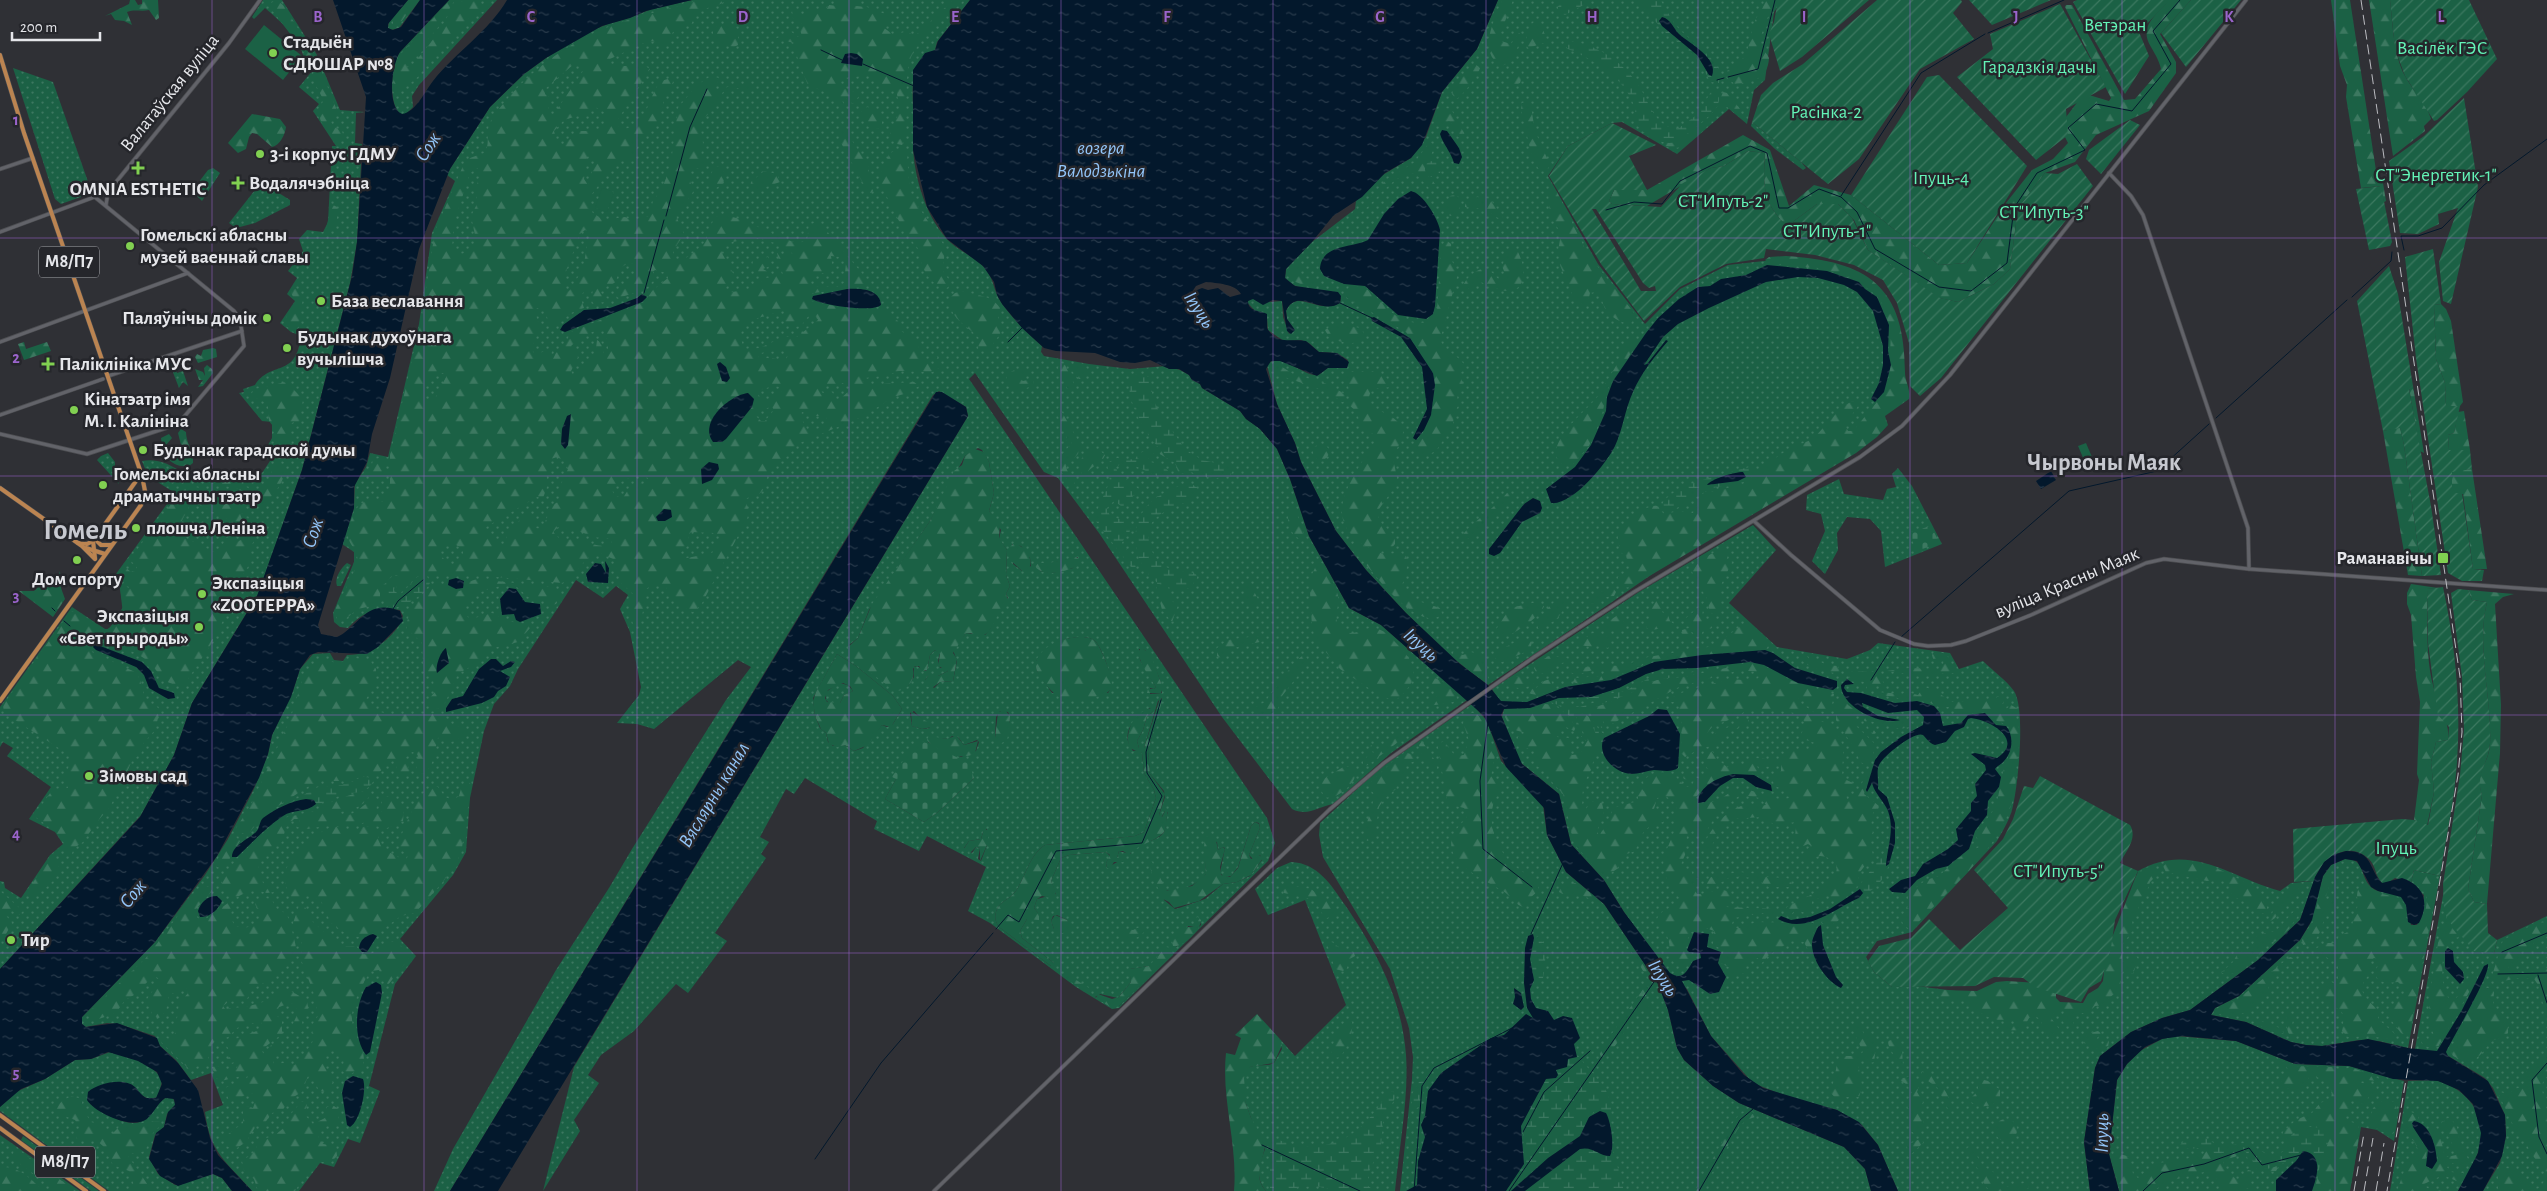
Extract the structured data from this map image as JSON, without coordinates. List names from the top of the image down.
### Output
{
  "streets": {
    "main road": ["М8/П7"],
    "street": ["Валатаўская вуліца", "вуліца Красны Маяк"]
  },
  "crossings": [
    ["Валатаўская вуліца", "М8/П7"]
  ],
  "districts": ["Чырвоны Маяк", "Гомель"],
  "water": [
    "Сож",
    "возера Валодзькіна",
    "Іпуць",
    "Вяслярны канал"
  ],
  "parks": [
    "Ветэран",
    "Васілёк ГЭС",
    "Гарадзкія дачы",
    "Расінка-2",
    "СТ\"Энергетик-1\"",
    "Іпуць-4",
    "СТ\"Ипуть-2\"",
    "СТ\"Ипуть-3\"",
    "СТ\"Ипуть-1\"",
    "Іпуць",
    "СТ\"Ипуть-5\""
  ],
  "places": {
    "other": [
      "Стадыён СДЮШАР №8",
      "3-і корпус ГДМУ",
      "Гомельскі абласны музей ваеннай славы",
      "База веславання",
      "Паляўнічы домік",
      "Будынак духоўнага вучылішча",
      "Кінатэатр імя М. І. Калініна",
      "Будынак гарадской думы",
      "Гомельскі абласны драматычны тэатр",
      "плошча Леніна",
      "Дом спорту",
      "Экспазіцыя «ZООТЕРРА»",
      "Экспазіцыя «Свет прыроды»",
      "Зімовы сад",
      "Тир"
    ],
    "health": ["OMNIA ESTHETIC", "Водалячэбніца", "Паліклініка МУС"],
    "transit": ["Раманавічы"]
  },
  "scale_bar": "200 m",
  "grid": {
    "columns": [
      "B",
      "C",
      "D",
      "E",
      "F",
      "G",
      "H",
      "I",
      "J",
      "K",
      "L"
    ],
    "rows": [
      "1",
      "2",
      "3",
      "4",
      "5"
    ]
  }
}
